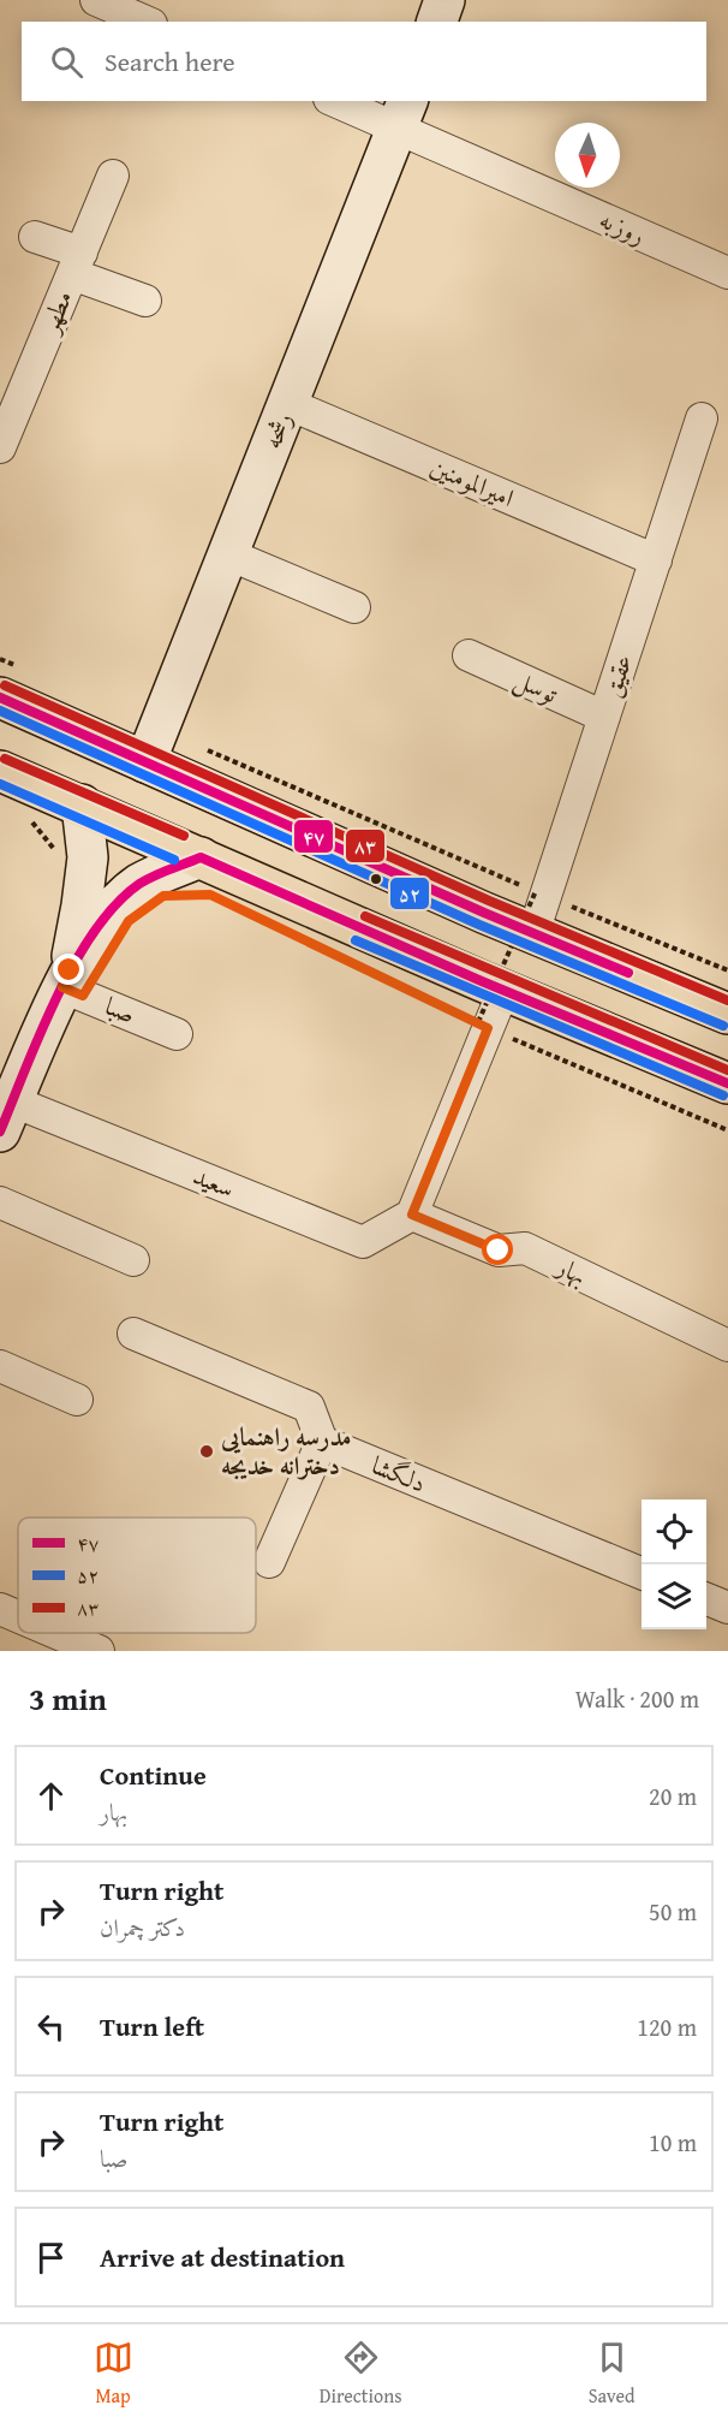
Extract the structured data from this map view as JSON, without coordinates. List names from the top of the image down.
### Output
{
  "streets": {
    "street": [
      "روزبه",
      "مطهر",
      "رشحه",
      "امیرالمومنین",
      "عقیق",
      "توسل",
      "صبا",
      "سعید",
      "بهار",
      "دلگشا"
    ]
  },
  "crossings": [
    ["روزبه", "رشحه"],
    ["رشحه", "امیرالمومنین"],
    ["امیرالمومنین", "عقیق"],
    ["عقیق", "توسل"],
    ["سعید", "بهار"]
  ],
  "places": ["مدرسه راهنمایی دخترانه خدیجه"],
  "lines": ["transit line ۸۳", "transit line ۴۷", "transit line ۵۲"],
  "legend": ["۴۷", "۵۲", "۸۳"],
  "north": "bottom",
  "page": {
    "search": "Search here",
    "heading": ["3 min", "Walk · 200 m"],
    "list": [
      ["Continue", "بهار", "20 m"],
      ["Turn right", "دکتر چمران", "50 m"],
      ["Turn left", "120 m"],
      ["Turn right", "صبا", "10 m"],
      "Arrive at destination"
    ],
    "nav": ["Map", "Directions", "Saved"]
  }
}
